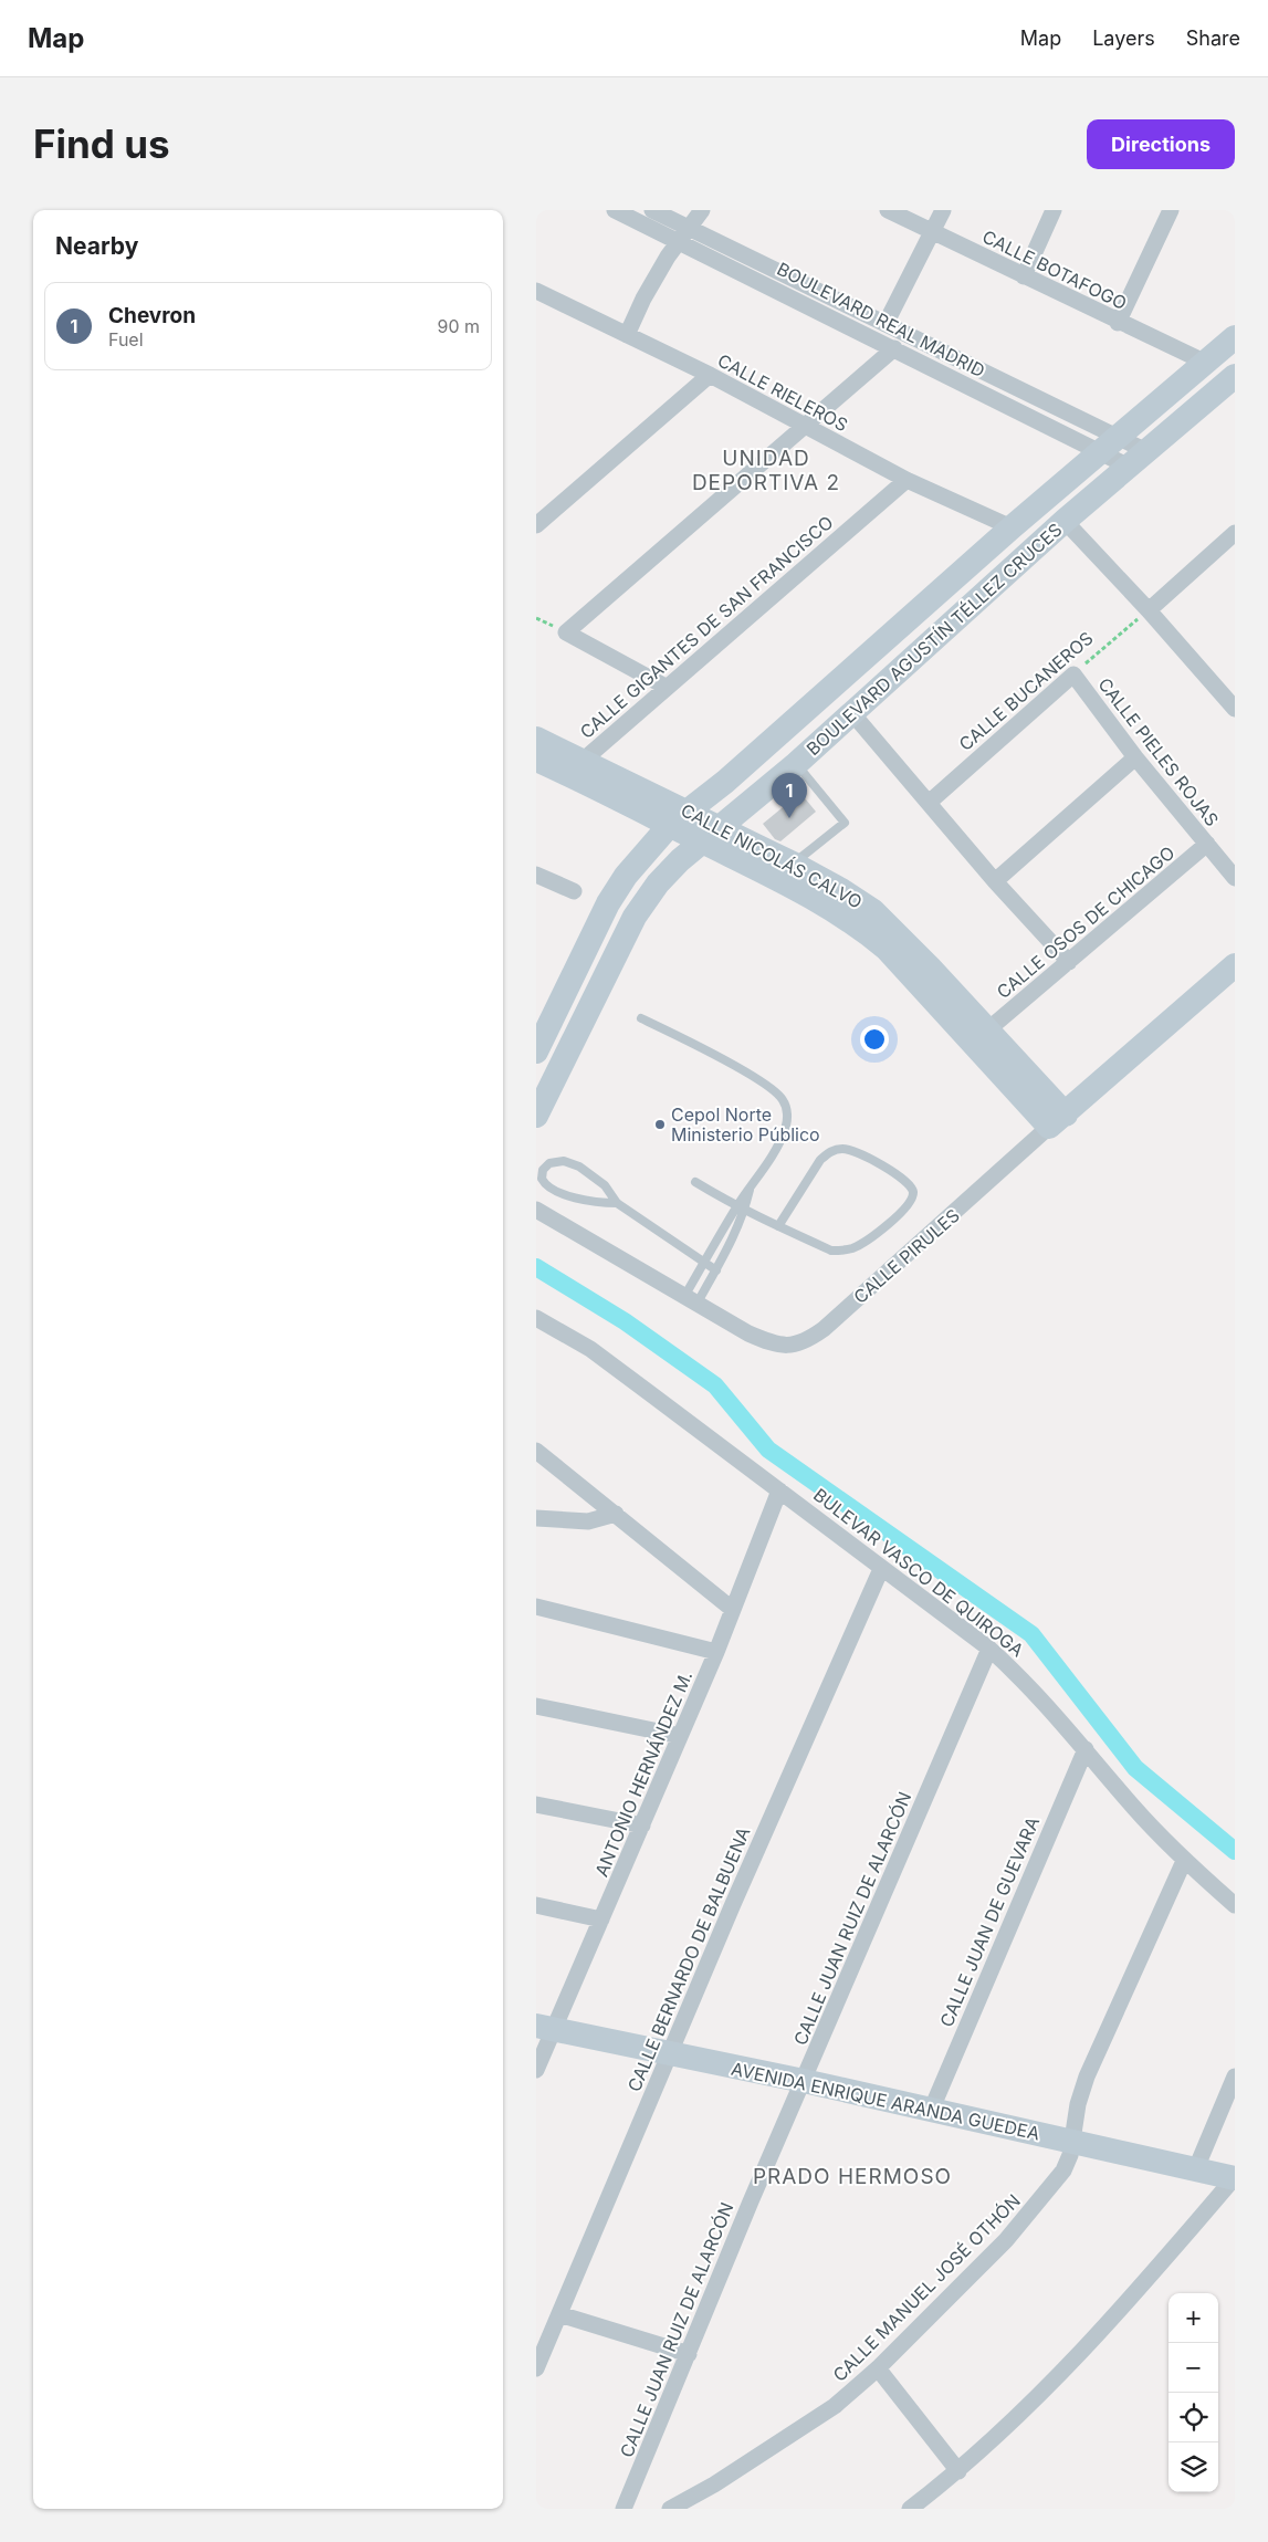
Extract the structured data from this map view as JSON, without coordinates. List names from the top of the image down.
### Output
{
  "streets": {
    "street": [
      "CALLE BOTAFOGO",
      "BOULEVARD REAL MADRID",
      "CALLE RIELEROS",
      "CALLE GIGANTES DE SAN FRANCISCO",
      "BOULEVARD AGUSTÍN TÉLLEZ CRUCES",
      "CALLE BUCANEROS",
      "CALLE PIELES ROJAS",
      "CALLE NICOLÁS CALVO",
      "CALLE OSOS DE CHICAGO",
      "CALLE PIRULES",
      "BULEVAR VASCO DE QUIROGA",
      "ANTONIO HERNÁNDEZ M.",
      "CALLE JUAN RUIZ DE ALARCÓN",
      "CALLE JUAN DE GUEVARA",
      "CALLE BERNARDO DE BALBUENA",
      "AVENIDA ENRIQUE ARANDA GUEDEA",
      "CALLE MANUEL JOSÉ OTHÓN"
    ]
  },
  "crossings": [
    ["CALLE BOTAFOGO", "BOULEVARD AGUSTÍN TÉLLEZ CRUCES"],
    ["BOULEVARD REAL MADRID", "BOULEVARD AGUSTÍN TÉLLEZ CRUCES"],
    ["CALLE RIELEROS", "CALLE GIGANTES DE SAN FRANCISCO"],
    ["CALLE RIELEROS", "BOULEVARD AGUSTÍN TÉLLEZ CRUCES"],
    ["CALLE GIGANTES DE SAN FRANCISCO", "CALLE NICOLÁS CALVO"],
    ["BOULEVARD AGUSTÍN TÉLLEZ CRUCES", "CALLE NICOLÁS CALVO"],
    ["CALLE BUCANEROS", "CALLE PIELES ROJAS"],
    ["CALLE PIELES ROJAS", "CALLE OSOS DE CHICAGO"],
    ["CALLE NICOLÁS CALVO", "CALLE OSOS DE CHICAGO"],
    ["CALLE NICOLÁS CALVO", "CALLE PIRULES"],
    ["BULEVAR VASCO DE QUIROGA", "ANTONIO HERNÁNDEZ M."],
    ["BULEVAR VASCO DE QUIROGA", "CALLE JUAN RUIZ DE ALARCÓN"],
    ["BULEVAR VASCO DE QUIROGA", "CALLE JUAN DE GUEVARA"],
    ["BULEVAR VASCO DE QUIROGA", "CALLE BERNARDO DE BALBUENA"],
    ["BULEVAR VASCO DE QUIROGA", "CALLE MANUEL JOSÉ OTHÓN"],
    ["ANTONIO HERNÁNDEZ M.", "AVENIDA ENRIQUE ARANDA GUEDEA"],
    ["CALLE JUAN RUIZ DE ALARCÓN", "AVENIDA ENRIQUE ARANDA GUEDEA"],
    ["CALLE JUAN DE GUEVARA", "AVENIDA ENRIQUE ARANDA GUEDEA"],
    ["CALLE BERNARDO DE BALBUENA", "AVENIDA ENRIQUE ARANDA GUEDEA"],
    ["AVENIDA ENRIQUE ARANDA GUEDEA", "CALLE MANUEL JOSÉ OTHÓN"]
  ],
  "districts": ["UNIDAD DEPORTIVA 2", "PRADO HERMOSO"],
  "places": ["Cepol Norte Ministerio Público"],
  "page": {
    "header": "Map",
    "nav": ["Map", "Layers", "Share"],
    "buttons": "Directions",
    "title": "Find us",
    "heading": "Nearby",
    "list": [
      {
        "mark": "1",
        "name": "Chevron",
        "note": "Fuel",
        "value": "90 m"
      }
    ],
    "pins": "1",
    "map_buttons": ["+", "−"]
  }
}
